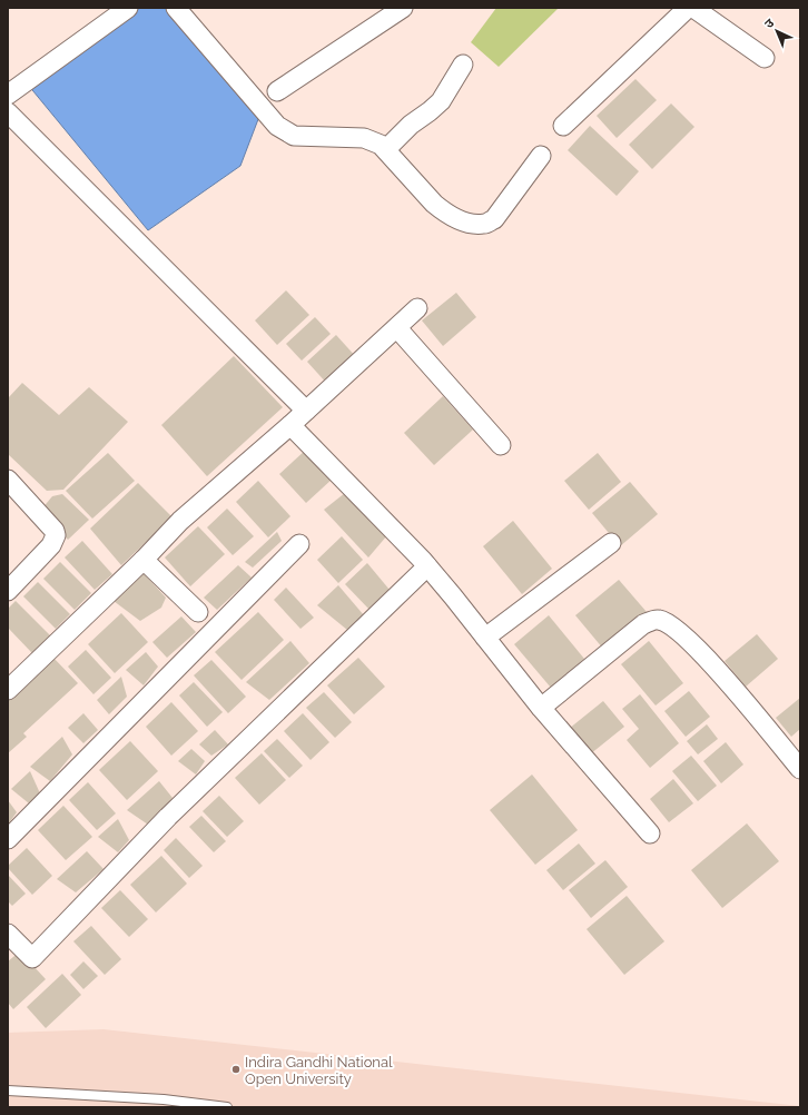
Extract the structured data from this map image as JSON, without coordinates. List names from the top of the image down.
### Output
{
  "places": ["Indira Gandhi National Open University"],
  "north": "top left"
}
